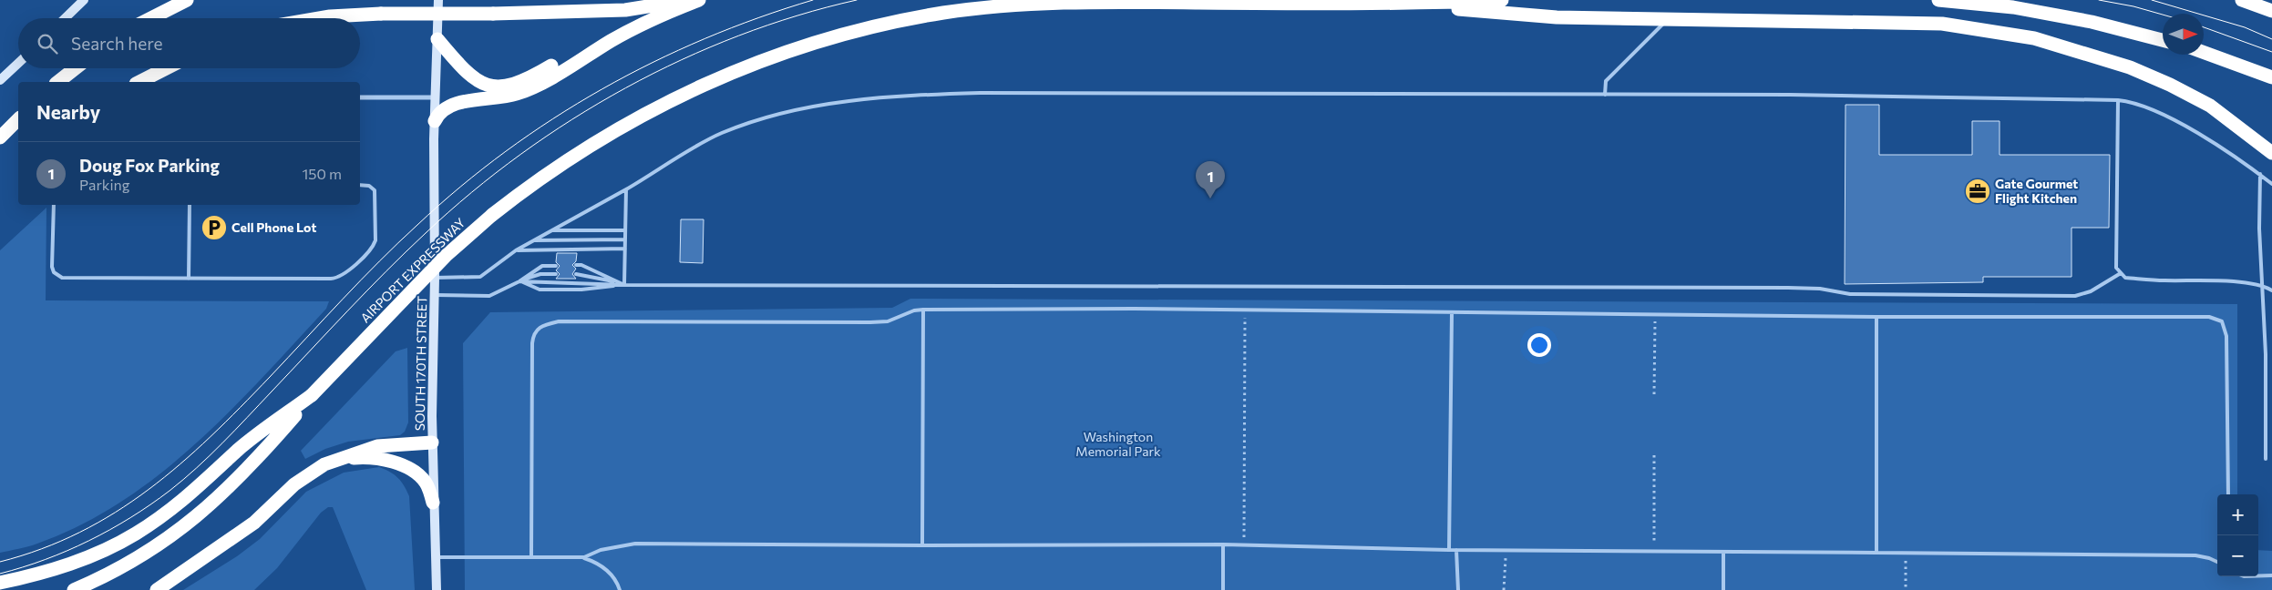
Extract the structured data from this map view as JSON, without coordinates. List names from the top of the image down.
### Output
{
  "streets": {
    "highway": ["AIRPORT EXPRESSWAY"],
    "street": ["SOUTH 170TH STREET"]
  },
  "parks": ["Washington Memorial Park"],
  "places": {
    "office": ["Gate Gourmet Flight Kitchen"],
    "parking": ["Cell Phone Lot"]
  },
  "north": "right",
  "page": {
    "search": "Search here",
    "heading": "Nearby",
    "list": [
      {
        "mark": "1",
        "name": "Doug Fox Parking",
        "note": "Parking",
        "value": "150 m"
      }
    ],
    "pins": "1",
    "map_buttons": ["+", "−"]
  }
}
